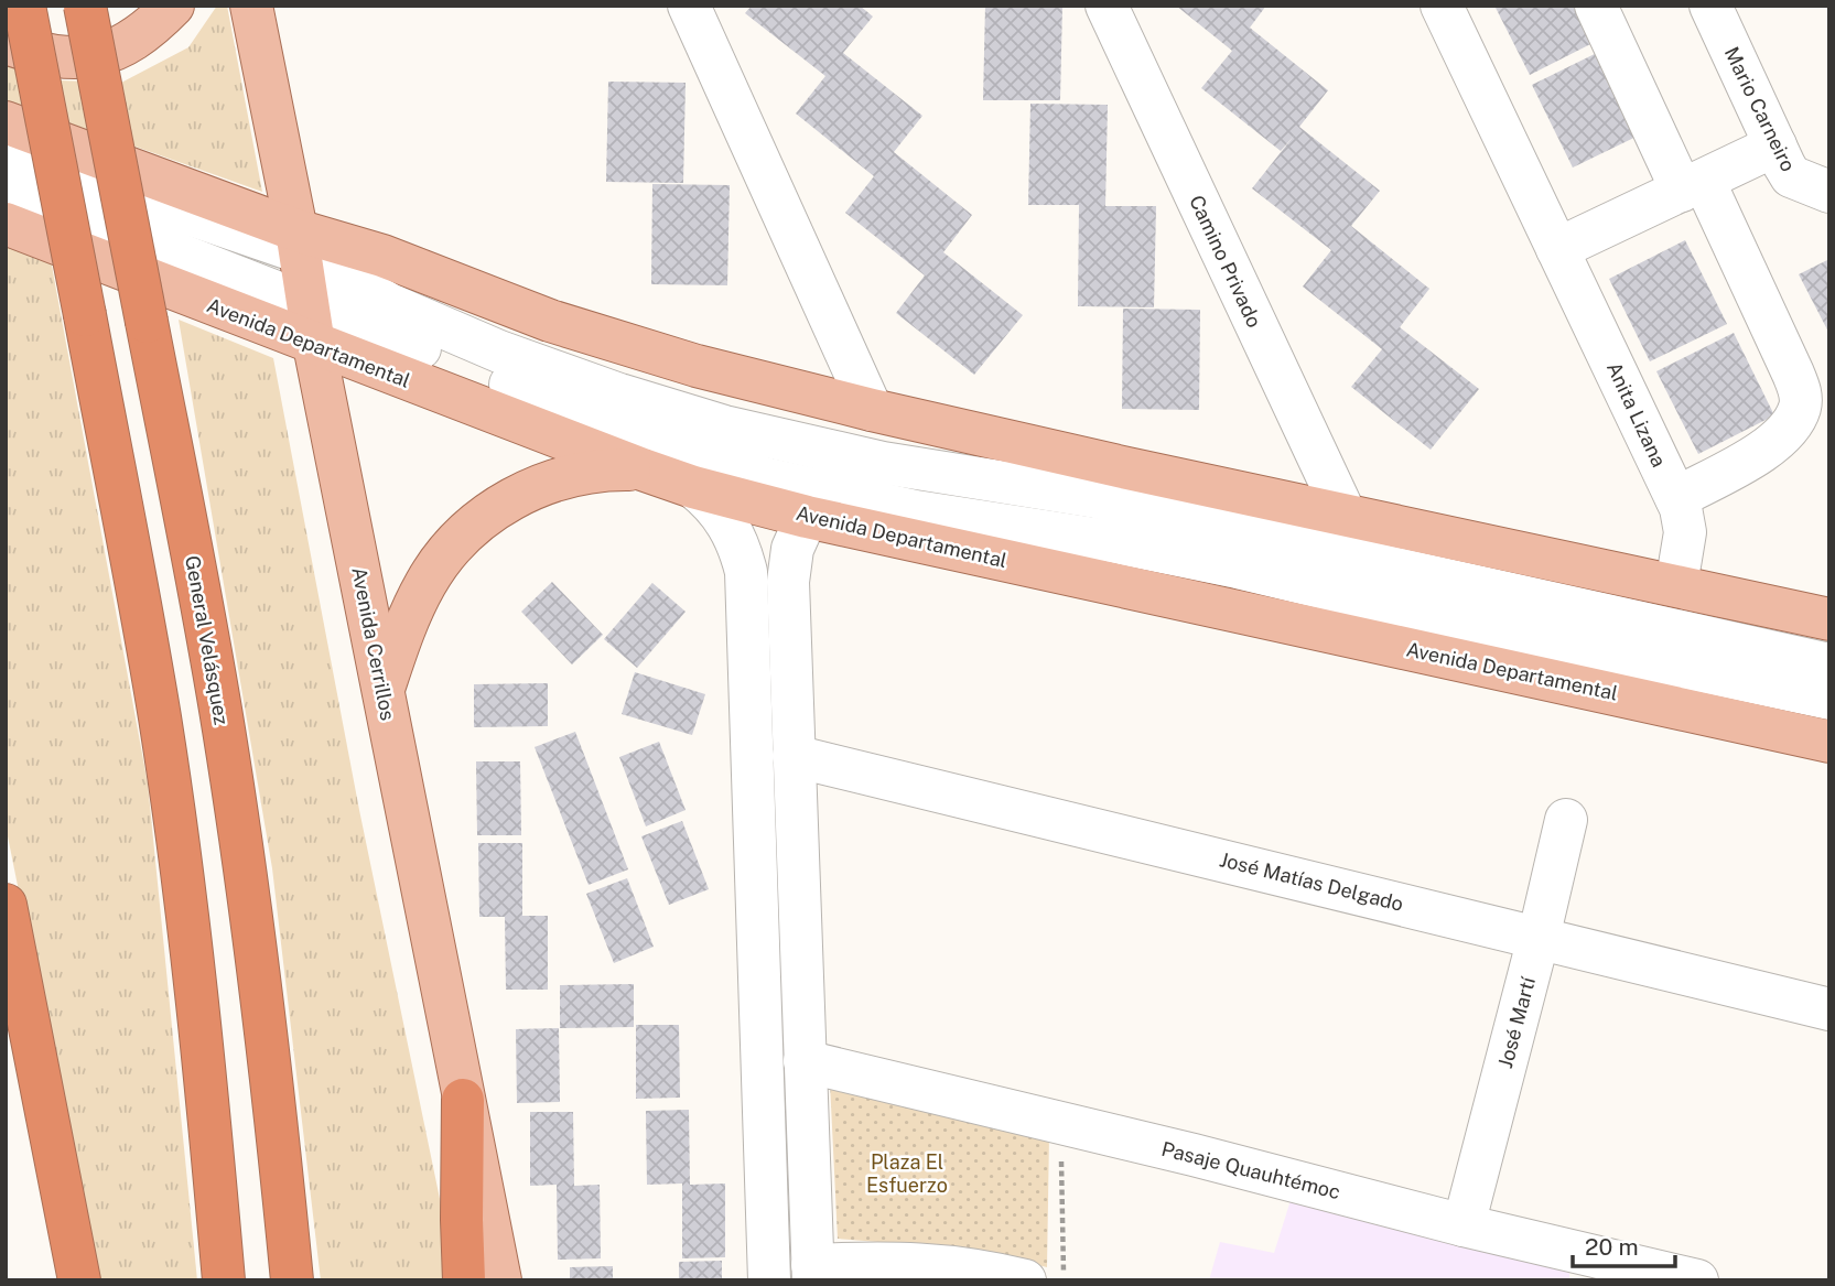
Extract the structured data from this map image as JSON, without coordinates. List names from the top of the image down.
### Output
{
  "streets": {
    "highway": ["General Velásquez"],
    "main road": ["Avenida Departamental", "Avenida Cerrillos"],
    "street": [
      "Mario Carneiro",
      "Camino Privado",
      "Anita Lizana",
      "José Matías Delgado",
      "José Martí",
      "Pasaje Quauhtémoc"
    ]
  },
  "crossings": [
    ["Avenida Departamental", "Avenida Cerrillos"],
    ["José Matías Delgado", "José Martí"],
    ["José Martí", "Pasaje Quauhtémoc"]
  ],
  "parks": ["Plaza El Esfuerzo"],
  "scale_bar": "20 m"
}
